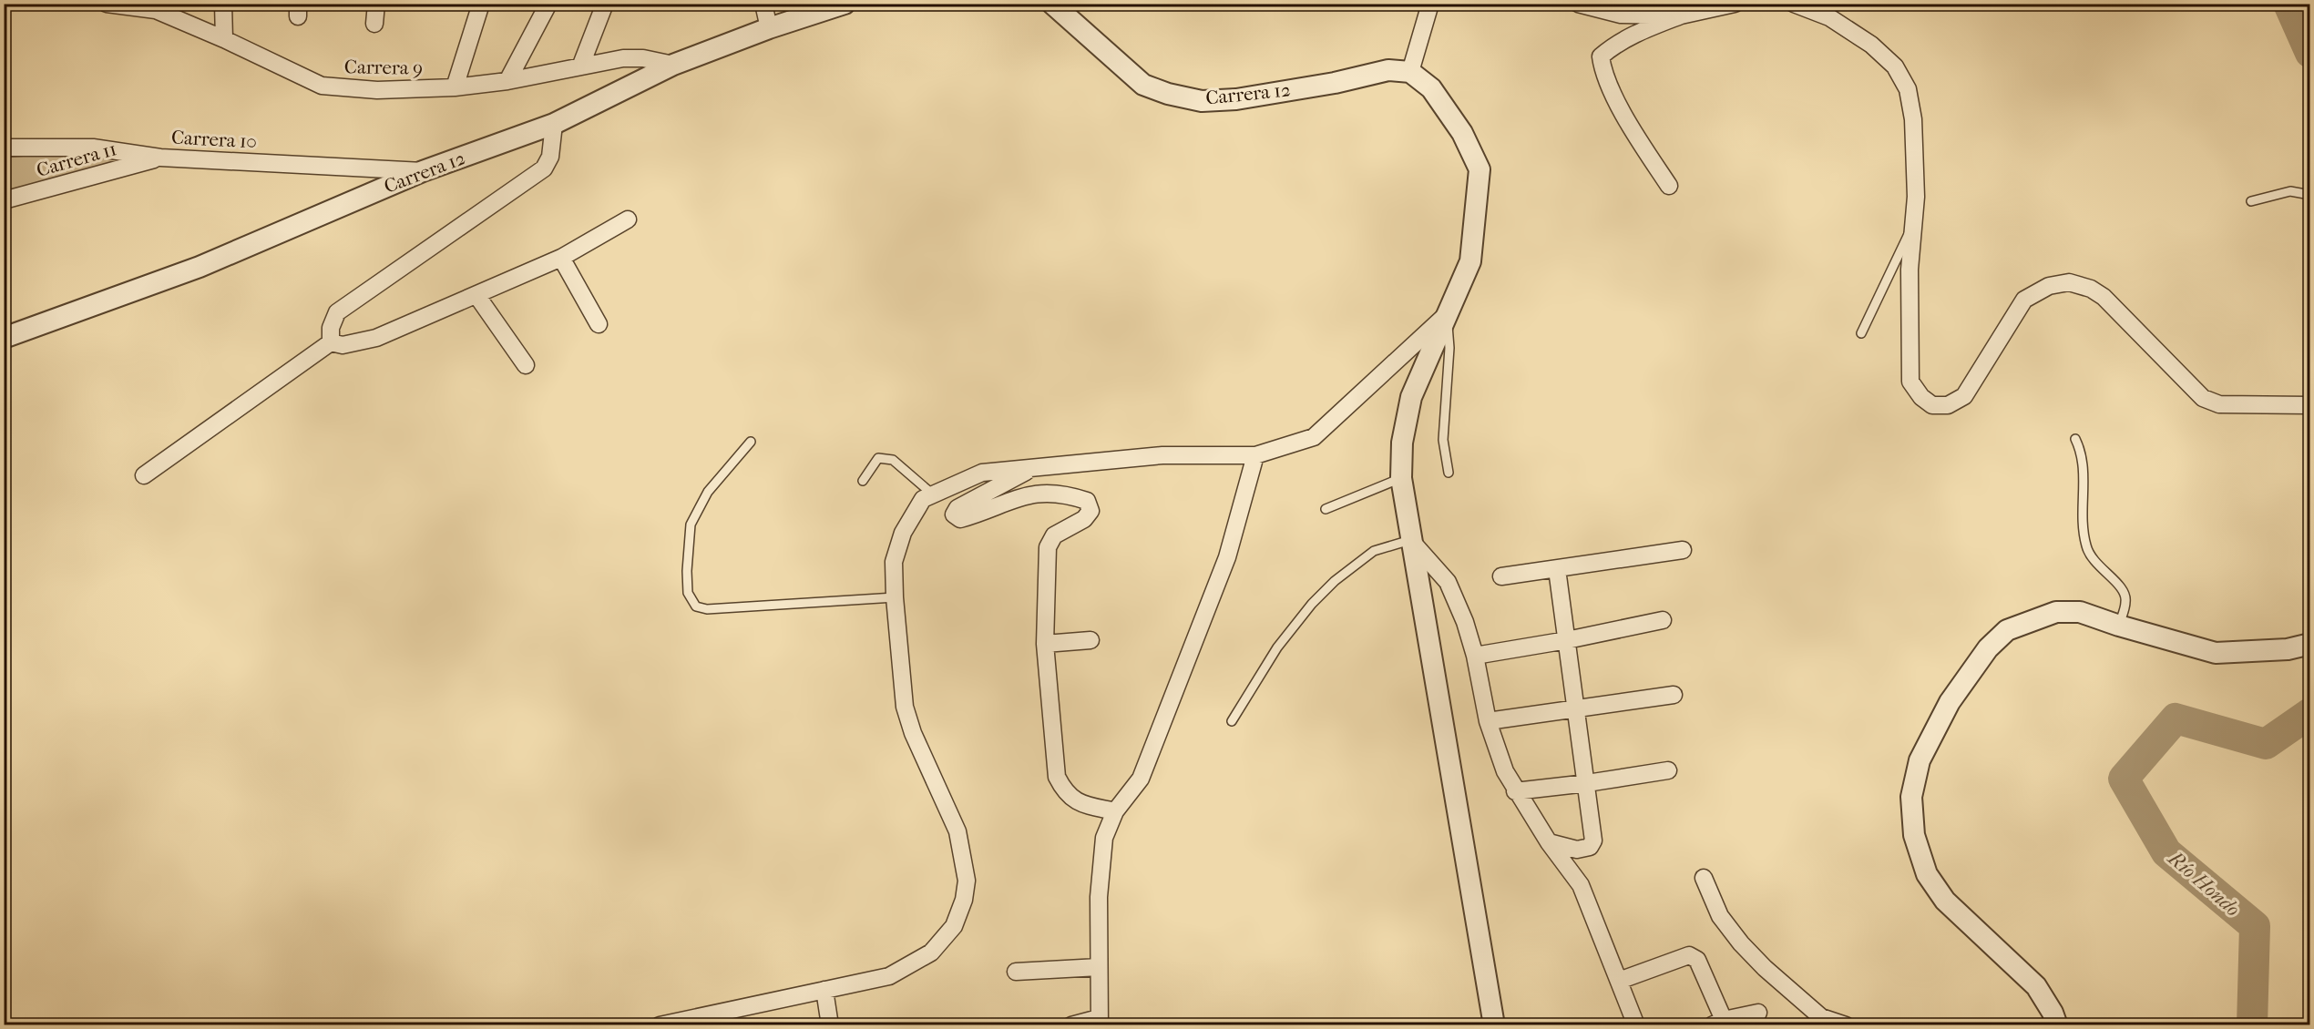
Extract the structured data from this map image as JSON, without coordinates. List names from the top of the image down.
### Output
{
  "streets": {
    "street": [
      "Carrera 9",
      "Carrera 12",
      "Carrera 10",
      "Carrera 11"
    ]
  },
  "crossings": [
    ["Carrera 9", "Carrera 12"],
    ["Carrera 12", "Carrera 10"],
    ["Carrera 10", "Carrera 11"]
  ],
  "water": ["Río Hondo"]
}
